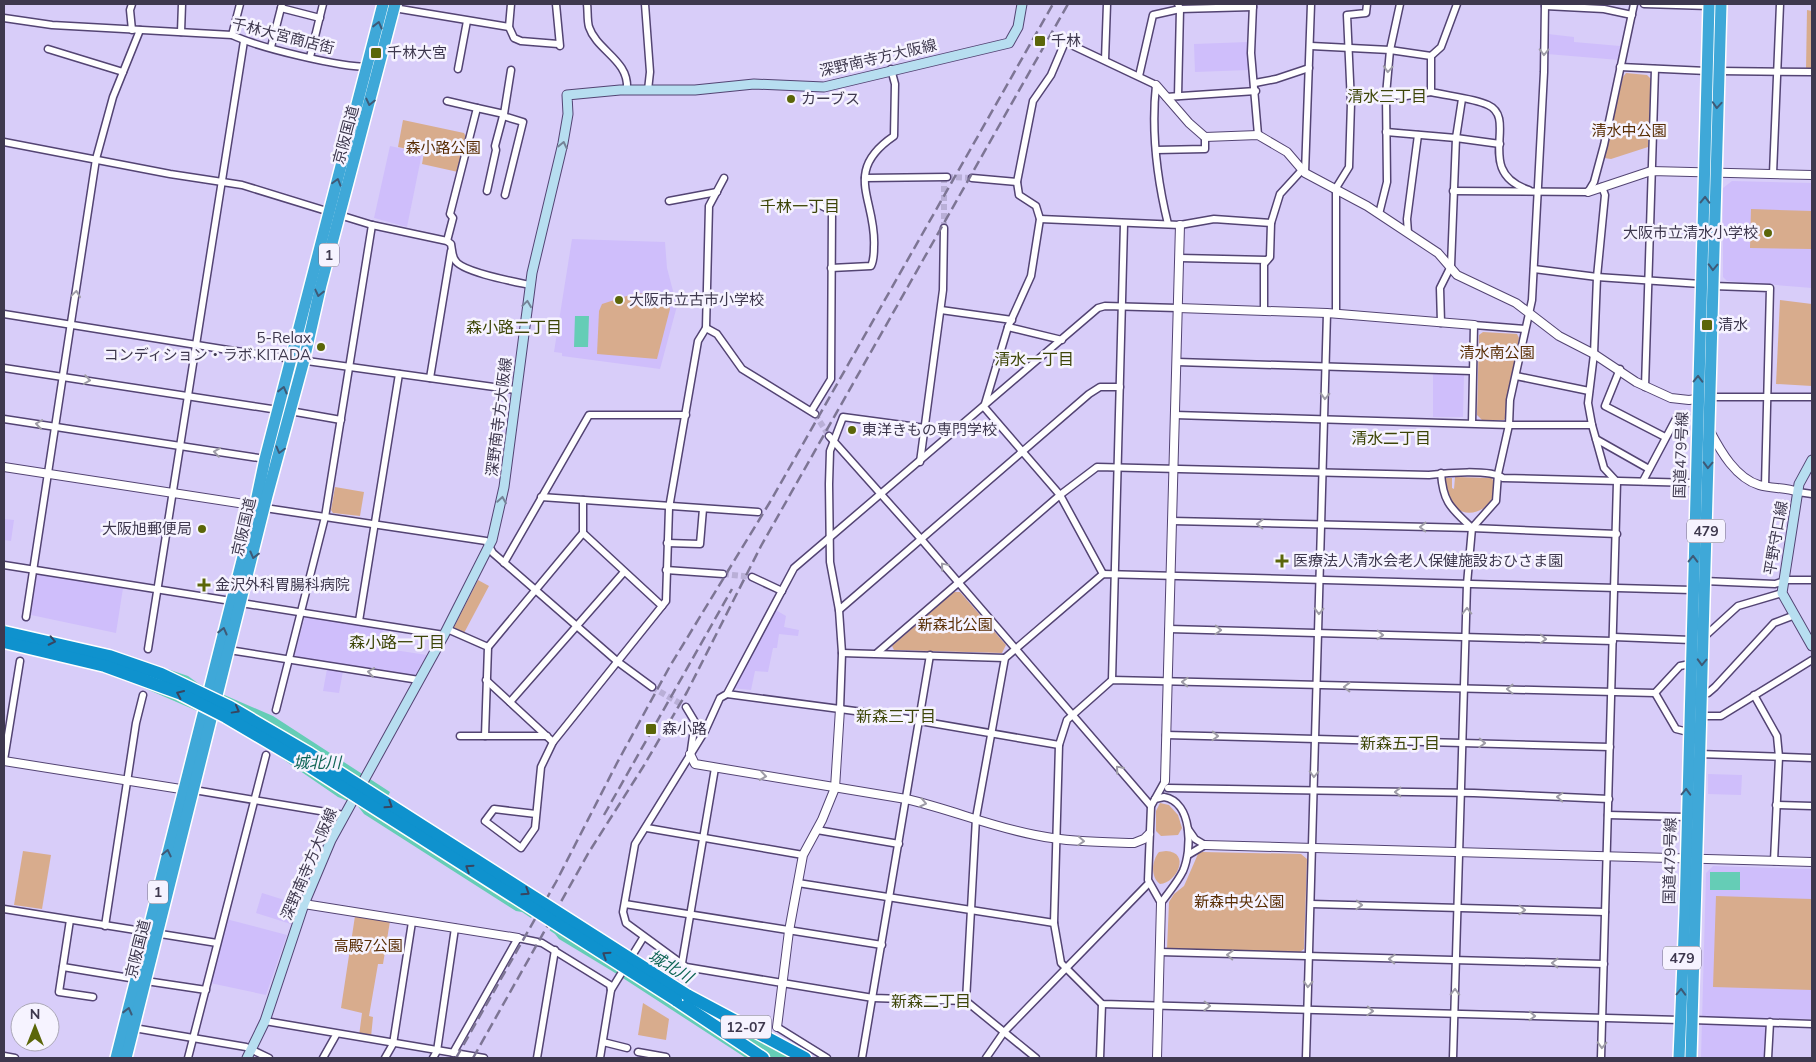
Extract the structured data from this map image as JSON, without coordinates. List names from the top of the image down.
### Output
{
  "streets": {
    "highway": [
      "京阪国道",
      "1",
      "国道479号線",
      "479",
      "12-07"
    ],
    "main road": ["深野南寺方大阪線", "平野守口線"],
    "street": ["千林大宮商店街"]
  },
  "crossings": [
    ["千林大宮商店街", "京阪国道"]
  ],
  "districts": [
    "清水三丁目",
    "千林一丁目",
    "森小路二丁目",
    "清水一丁目",
    "清水二丁目",
    "森小路一丁目",
    "新森三丁目",
    "新森五丁目",
    "新森二丁目"
  ],
  "water": ["城北川"],
  "parks": [
    "清水中公園",
    "森小路公園",
    "清水南公園",
    "新森北公園",
    "新森中央公園",
    "高殿7公園"
  ],
  "places": {
    "transit": [
      "千林",
      "千林大宮",
      "清水",
      "森小路"
    ],
    "other": [
      "カーブス",
      "大阪市立清水小学校",
      "大阪市立古市小学校",
      "5-Relax コンディション・ラボ KITADA",
      "東洋きもの専門学校",
      "大阪旭郵便局"
    ],
    "health": ["医療法人清水会老人保健施設おひさま園", "金沢外科胃腸科病院"]
  },
  "north": "top"
}
